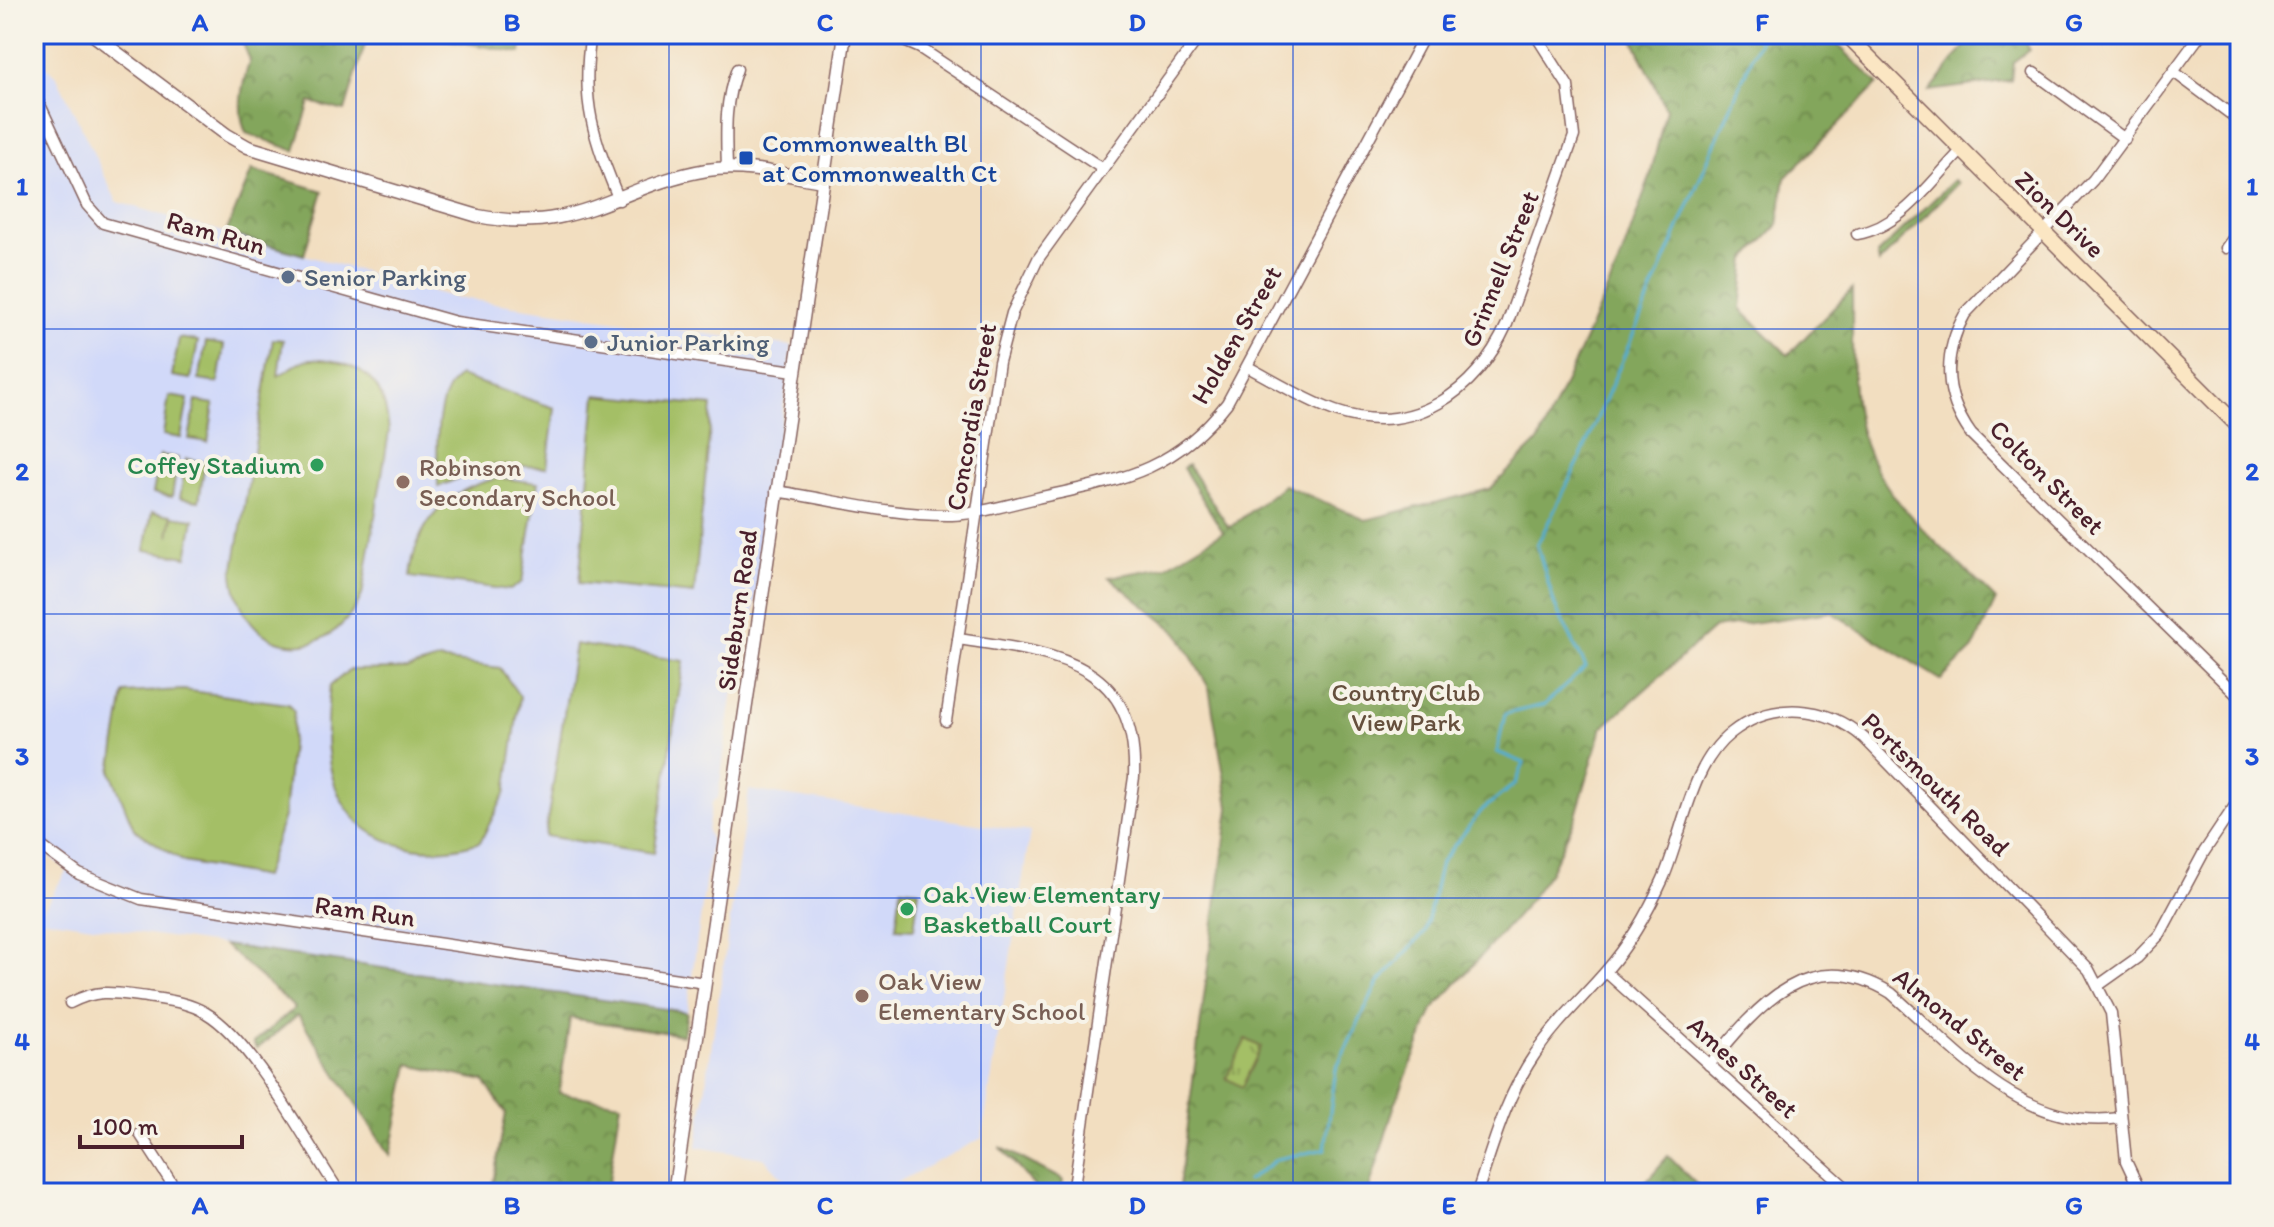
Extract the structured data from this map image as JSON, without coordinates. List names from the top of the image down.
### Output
{
  "streets": {
    "main road": ["Zion Drive"],
    "street": [
      "Ram Run",
      "Grinnell Street",
      "Holden Street",
      "Concordia Street",
      "Colton Street",
      "Sideburn Road",
      "Portsmouth Road",
      "Almond Street",
      "Ames Street"
    ]
  },
  "crossings": [
    ["Zion Drive", "Colton Street"],
    ["Ram Run", "Sideburn Road"],
    ["Grinnell Street", "Holden Street"],
    ["Holden Street", "Concordia Street"],
    ["Holden Street", "Sideburn Road"],
    ["Portsmouth Road", "Almond Street"],
    ["Portsmouth Road", "Ames Street"],
    ["Almond Street", "Ames Street"]
  ],
  "parks": ["Country Club View Park"],
  "places": {
    "transit": ["Commonwealth Bl at Commonwealth Ct"],
    "other": [
      "Senior Parking",
      "Junior Parking",
      "Coffey Stadium",
      "Robinson Secondary School",
      "Oak View Elementary Basketball Court",
      "Oak View Elementary School"
    ]
  },
  "scale_bar": "100 m",
  "grid": {
    "columns": [
      "A",
      "B",
      "C",
      "D",
      "E",
      "F",
      "G"
    ],
    "rows": [
      "1",
      "2",
      "3",
      "4"
    ]
  }
}
